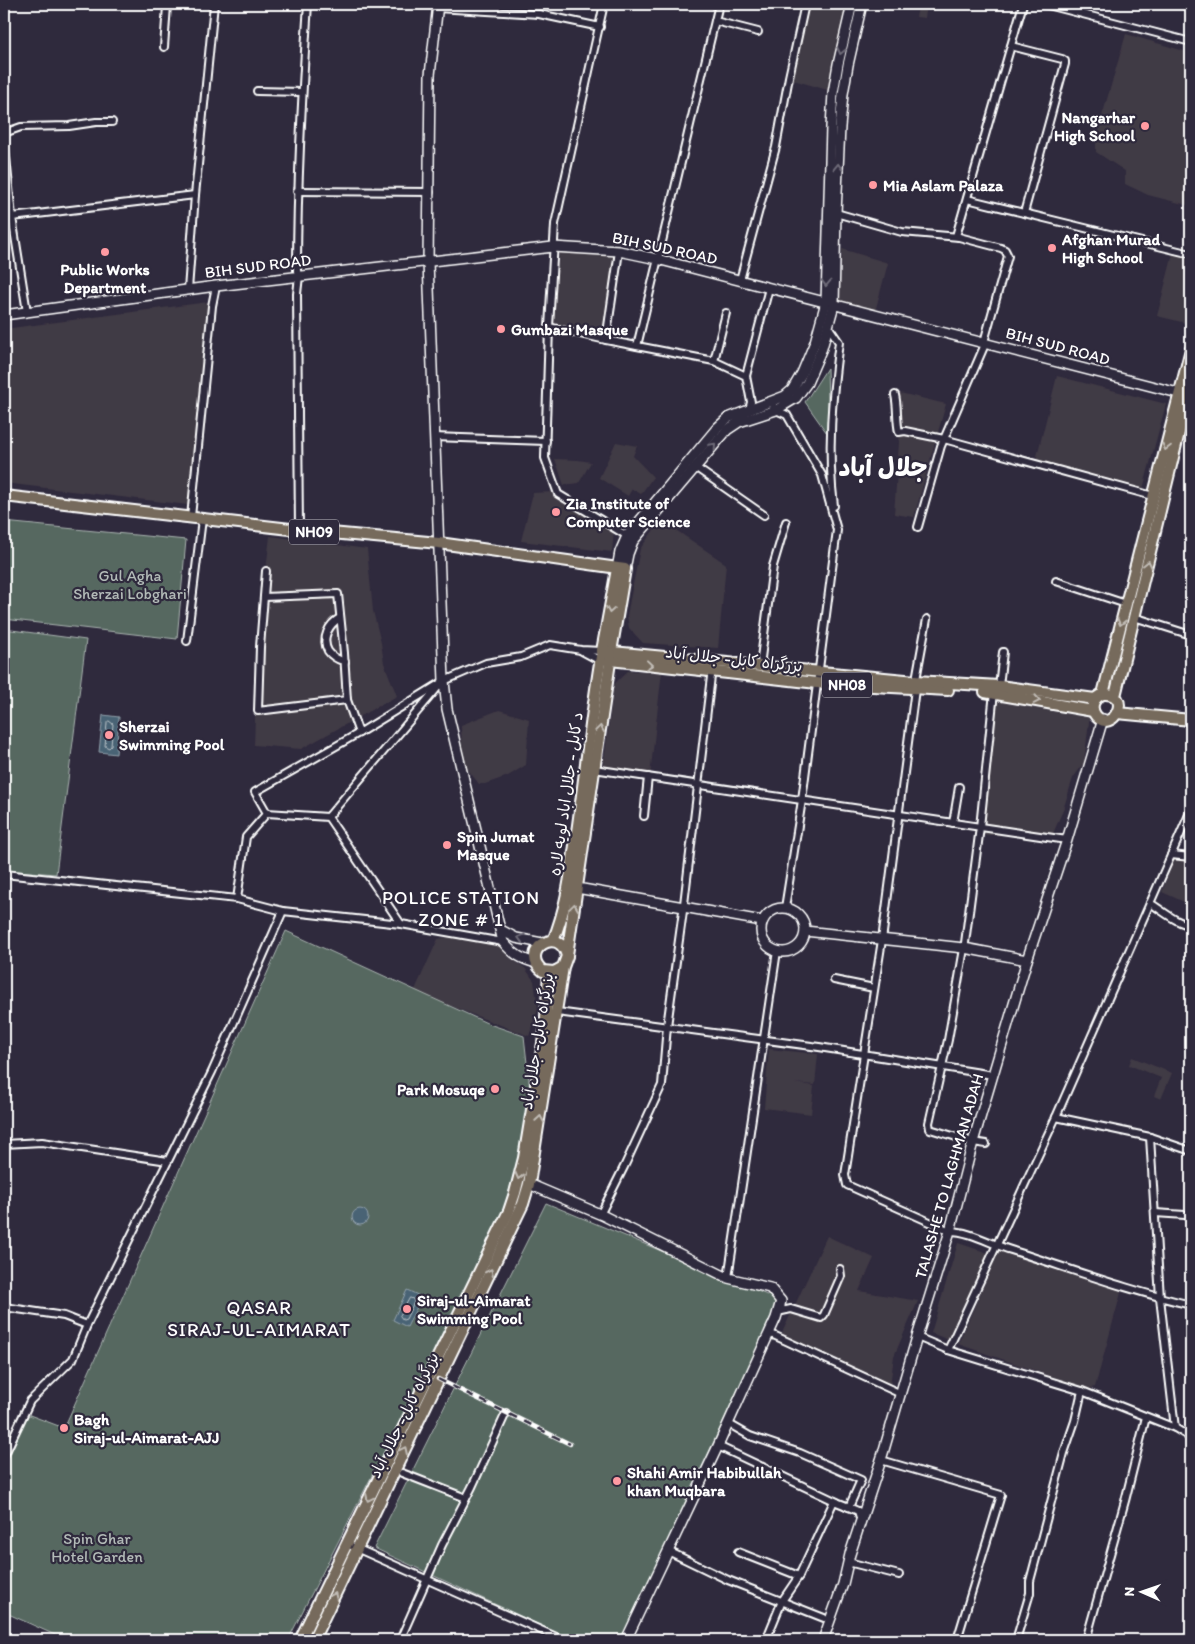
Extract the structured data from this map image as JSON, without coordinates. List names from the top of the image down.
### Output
{
  "streets": {
    "main road": [
      "BIH SUD ROAD",
      "NH09",
      "بزرگراه کابل- جلال آباد",
      "NH08",
      "د کابل - جلال اباد لویه لاره",
      "TALASHE TO LAGHMAN ADAH"
    ]
  },
  "crossings": [
    ["بزرگراه کابل- جلال آباد", "NH08"],
    ["بزرگراه کابل- جلال آباد", "د کابل - جلال اباد لویه لاره"],
    ["بزرگراه کابل- جلال آباد", "TALASHE TO LAGHMAN ADAH"],
    ["NH08", "TALASHE TO LAGHMAN ADAH"]
  ],
  "districts": ["جلال آباد", "POLICE STATION ZONE # 1", "QASAR SIRAJ-UL-AIMARAT"],
  "parks": ["Gul Agha Sherzai Lobghari", "Spin Ghar Hotel Garden"],
  "places": [
    "Nangarhar High School",
    "Mia Aslam Palaza",
    "Afghan Murad High School",
    "Public Works Department",
    "Gumbazi Masque",
    "Zia Institute of Computer Science",
    "Sherzai Swimming Pool",
    "Spin Jumat Masque",
    "Park Mosuqe",
    "Siraj-ul-Aimarat Swimming Pool",
    "Bagh Siraj-ul-Aimarat-AJJ",
    "Shahi Amir Habibullah khan Muqbara"
  ],
  "north": "left"
}
